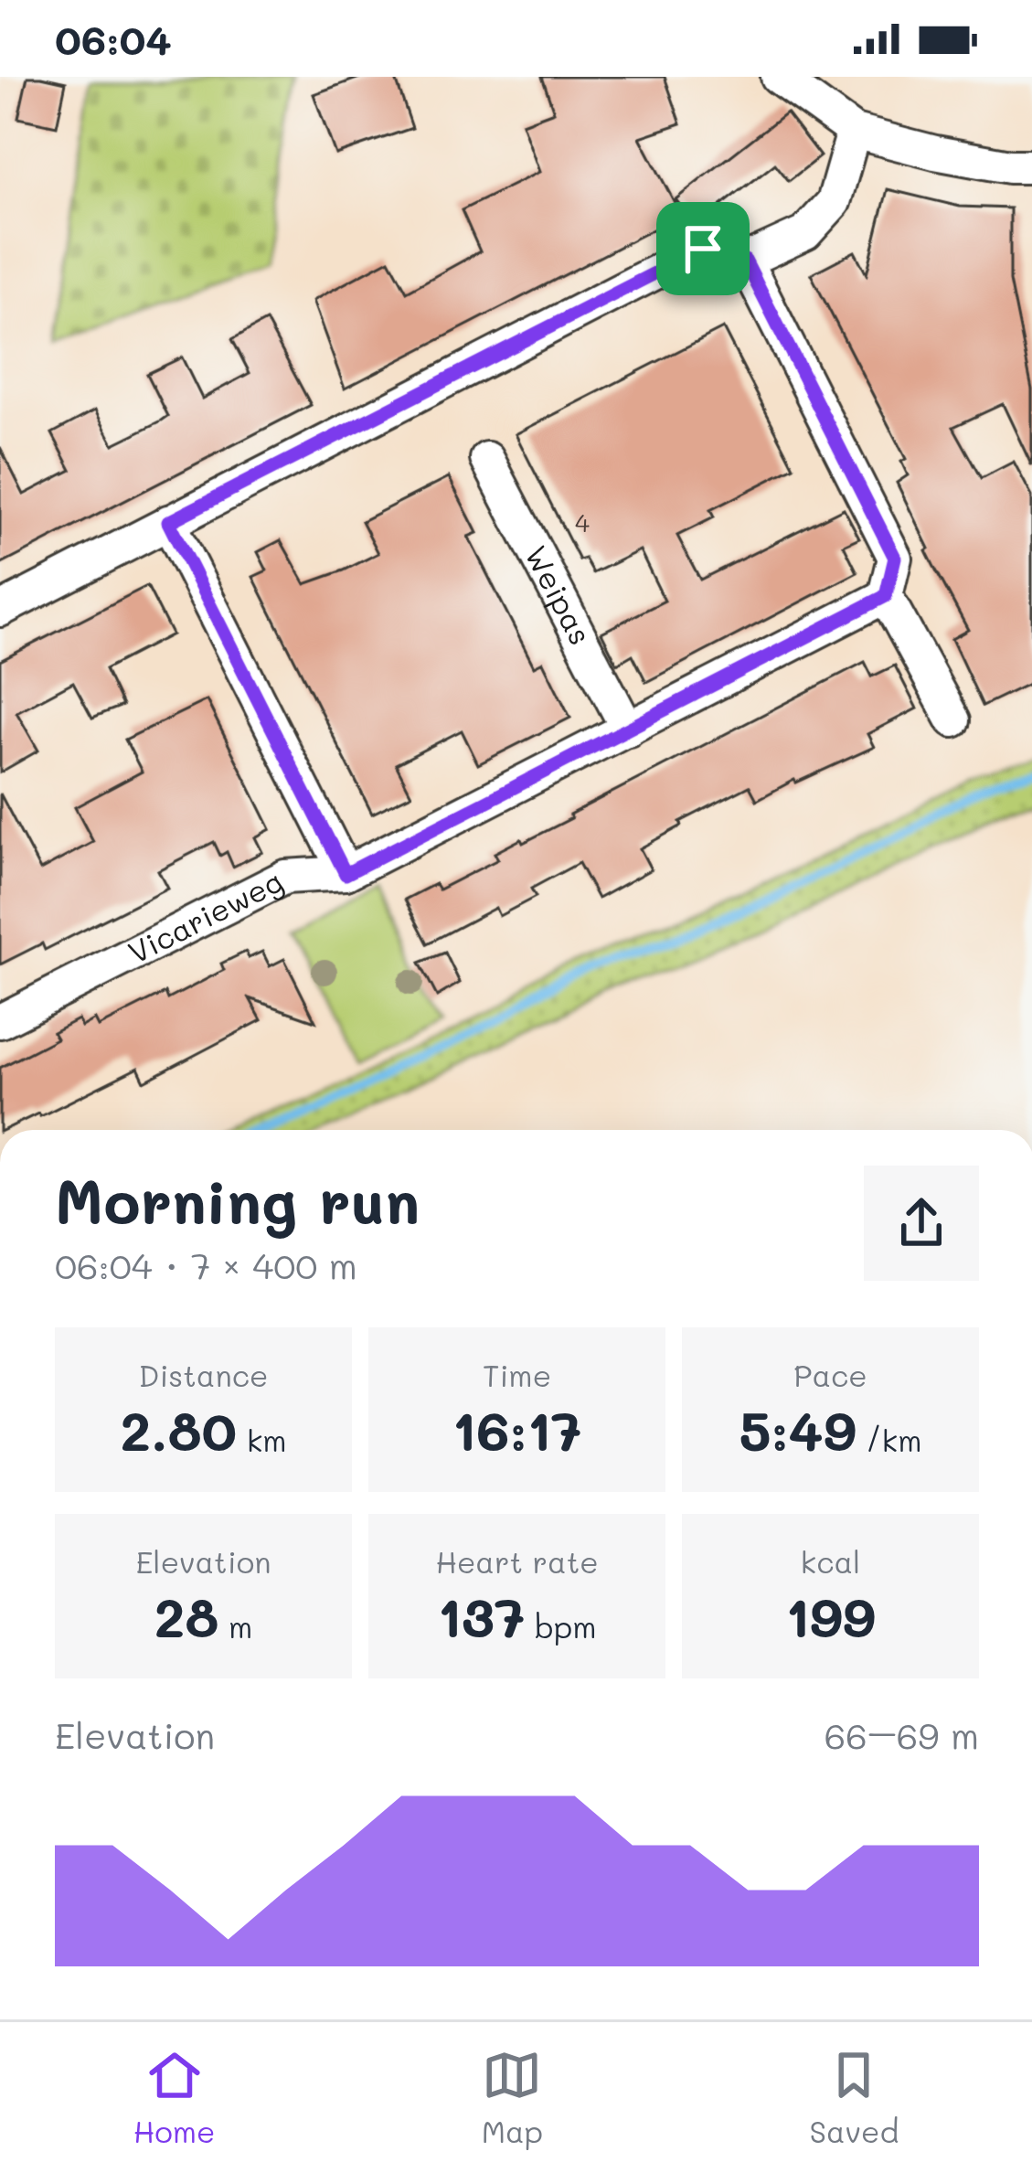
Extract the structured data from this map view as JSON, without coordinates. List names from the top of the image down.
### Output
{
  "streets": {
    "street": ["Weipas", "Vicarieweg"]
  },
  "crossings": [
    ["Weipas", "Vicarieweg"]
  ],
  "house_numbers": ["4"],
  "page": {
    "status": "06:04",
    "heading": ["Morning run", "06:04 · 7 × 400 m"],
    "stats": [
      ["Distance", "2.80 km"],
      ["Time", "16:17"],
      ["Pace", "5:49 /km"],
      ["Elevation", "28 m"],
      ["Heart rate", "137 bpm"],
      ["kcal", "199"]
    ],
    "chart": ["Elevation", "66–69 m"],
    "tabs": ["Home", "Map", "Saved"]
  }
}
